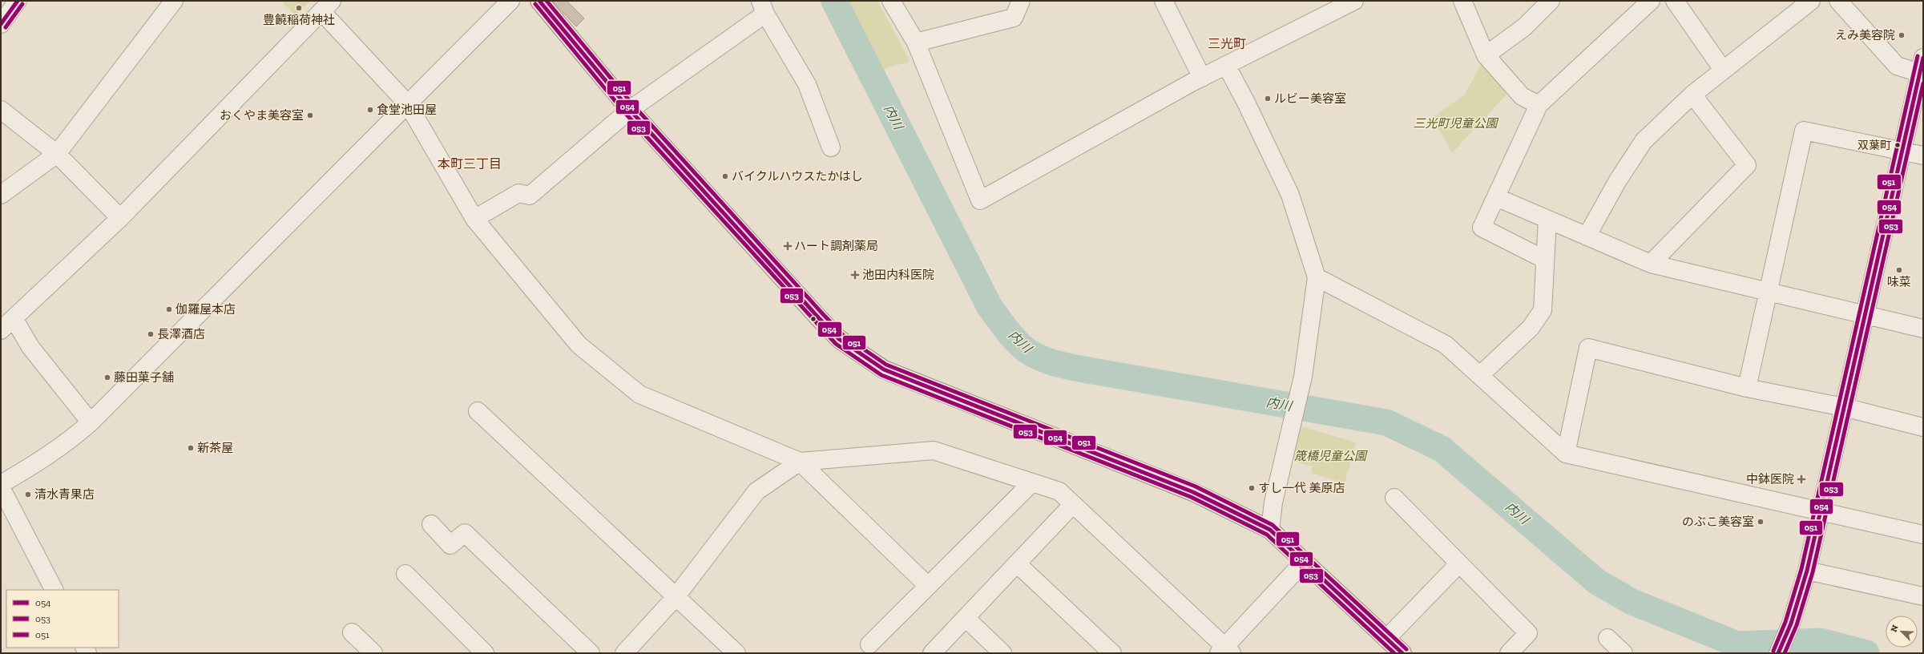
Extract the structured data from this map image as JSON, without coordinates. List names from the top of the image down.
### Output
{
  "districts": ["三光町", "本町三丁目"],
  "water": ["内川"],
  "parks": ["三光町児童公園", "筬橋児童公園"],
  "places": {
    "other": [
      "豊饒稲荷神社",
      "えみ美容院",
      "ルビー美容室",
      "食堂池田屋",
      "おくやま美容室",
      "双葉町",
      "バイクルハウスたかはし",
      "味菜",
      "伽羅屋本店",
      "長澤酒店",
      "藤田菓子舗",
      "新茶屋",
      "すし一代 美原店",
      "清水青果店",
      "のぶこ美容室"
    ],
    "health": ["ハート調剤薬局", "池田内科医院", "中鉢医院"]
  },
  "lines": ["transit line 054", "transit line 051", "transit line 053"],
  "legend": ["054", "053", "051"],
  "north": "top left"
}
